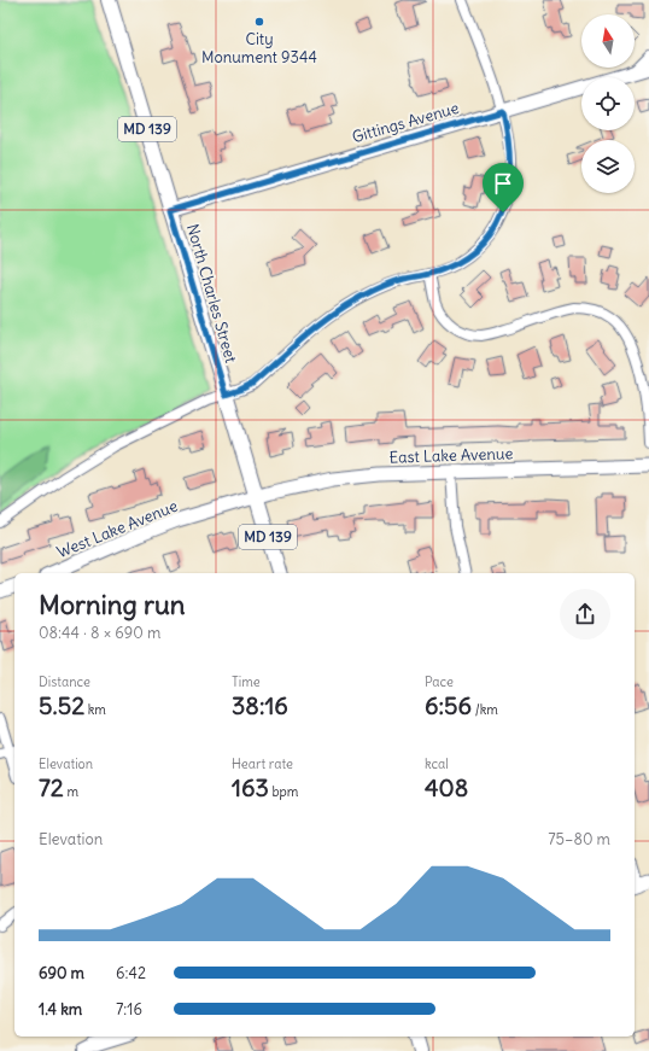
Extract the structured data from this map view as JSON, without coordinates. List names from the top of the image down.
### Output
{
  "streets": {
    "main road": ["MD 139", "North Charles Street"],
    "street": ["Gittings Avenue", "East Lake Avenue", "West Lake Avenue"]
  },
  "crossings": [
    ["Gittings Avenue", "North Charles Street"],
    ["North Charles Street", "East Lake Avenue"],
    ["North Charles Street", "West Lake Avenue"],
    ["East Lake Avenue", "West Lake Avenue"]
  ],
  "places": ["City Monument 9344"],
  "north": "top",
  "page": {
    "heading": ["Morning run", "08:44 · 8 × 690 m"],
    "stats": [
      ["Distance", "5.52 km"],
      ["Time", "38:16"],
      ["Pace", "6:56 /km"],
      ["Elevation", "72 m"],
      ["Heart rate", "163 bpm"],
      ["kcal", "408"]
    ],
    "chart": ["Elevation", "75–80 m"],
    "list": [
      {
        "name": "690 m",
        "note": "6:42"
      },
      {
        "name": "1.4 km",
        "note": "7:16"
      }
    ]
  }
}
